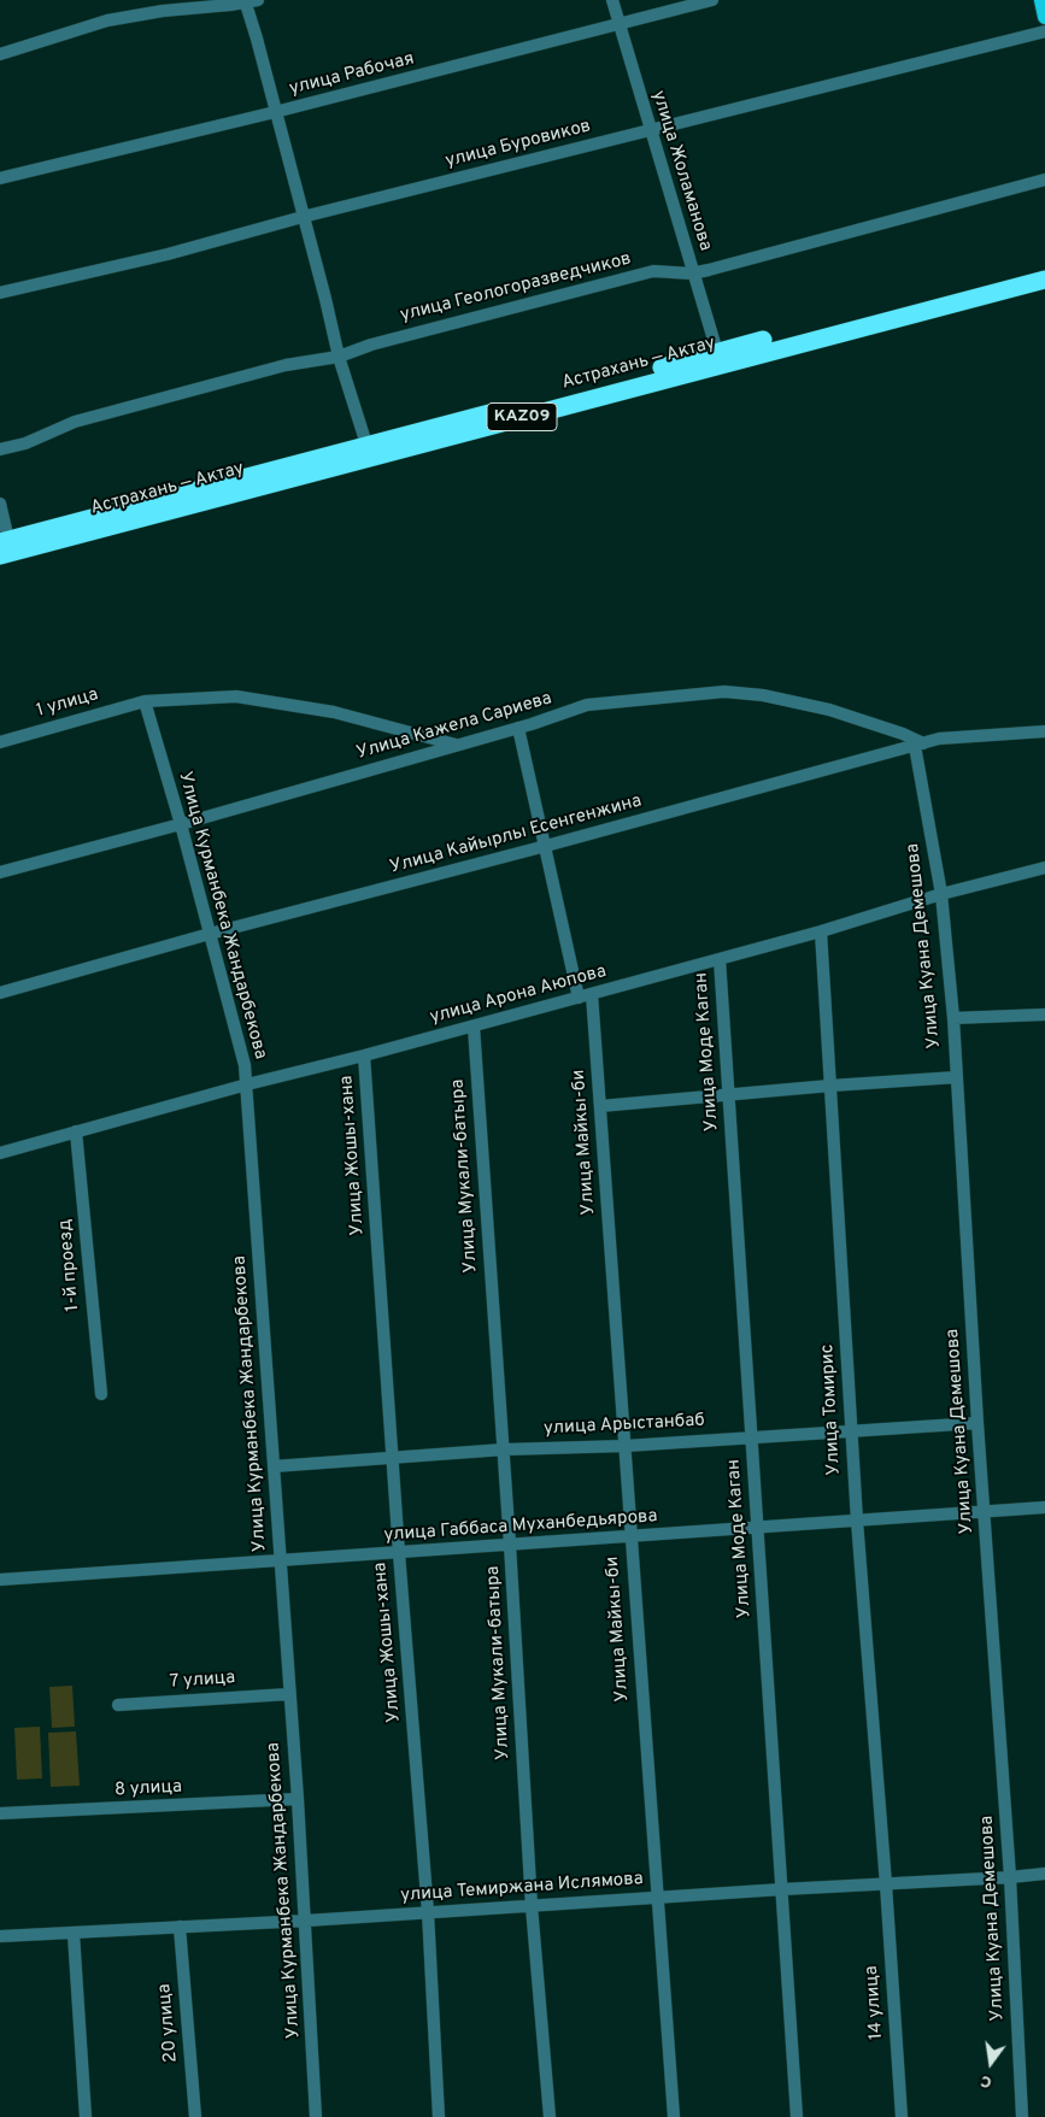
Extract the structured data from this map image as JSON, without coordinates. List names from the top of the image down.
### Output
{
  "streets": {
    "highway": ["Астрахань — Актау", "KAZ09"],
    "street": [
      "улица Рабочая",
      "улица Буровиков",
      "улица Жоламанова",
      "улица Геологоразведчиков",
      "1 улица",
      "Улица Кажела Сариева",
      "Улица Кайырлы Есенгенжина",
      "Улица Курманбека Жандарбекова",
      "Улица Куана Демешова",
      "улица Арона Аюпова",
      "Улица Моде Каган",
      "Улица Майкы-би",
      "Улица Жошы-хана",
      "Улица Мукали-батыра",
      "1-й проезд",
      "Улица Томирис",
      "улица Арыстанбаб",
      "улица Габбаса Муханбедьярова",
      "7 улица",
      "8 улица",
      "улица Темиржана Ислямова",
      "14 улица",
      "20 улица"
    ]
  },
  "crossings": [
    ["улица Рабочая", "улица Жоламанова"],
    ["улица Буровиков", "улица Жоламанова"],
    ["улица Жоламанова", "улица Геологоразведчиков"],
    ["улица Жоламанова", "Астрахань — Актау"],
    ["1 улица", "Улица Кажела Сариева"],
    ["1 улица", "Улица Курманбека Жандарбекова"],
    ["Улица Кажела Сариева", "Улица Кайырлы Есенгенжина"],
    ["Улица Кажела Сариева", "Улица Курманбека Жандарбекова"],
    ["Улица Кажела Сариева", "Улица Куана Демешова"],
    ["Улица Кайырлы Есенгенжина", "Улица Курманбека Жандарбекова"],
    ["Улица Кайырлы Есенгенжина", "Улица Куана Демешова"],
    ["Улица Курманбека Жандарбекова", "улица Арона Аюпова"],
    ["Улица Курманбека Жандарбекова", "улица Арыстанбаб"],
    ["Улица Курманбека Жандарбекова", "улица Габбаса Муханбедьярова"],
    ["Улица Курманбека Жандарбекова", "7 улица"],
    ["Улица Курманбека Жандарбекова", "8 улица"],
    ["Улица Курманбека Жандарбекова", "улица Темиржана Ислямова"],
    ["Улица Куана Демешова", "улица Арона Аюпова"],
    ["Улица Куана Демешова", "улица Арыстанбаб"],
    ["Улица Куана Демешова", "улица Габбаса Муханбедьярова"],
    ["Улица Куана Демешова", "улица Темиржана Ислямова"],
    ["улица Арона Аюпова", "Улица Моде Каган"],
    ["улица Арона Аюпова", "Улица Майкы-би"],
    ["улица Арона Аюпова", "Улица Жошы-хана"],
    ["улица Арона Аюпова", "Улица Мукали-батыра"],
    ["улица Арона Аюпова", "1-й проезд"],
    ["улица Арона Аюпова", "Улица Томирис"],
    ["Улица Моде Каган", "улица Арыстанбаб"],
    ["Улица Моде Каган", "улица Габбаса Муханбедьярова"],
    ["Улица Моде Каган", "улица Темиржана Ислямова"],
    ["Улица Майкы-би", "улица Арыстанбаб"],
    ["Улица Майкы-би", "улица Габбаса Муханбедьярова"],
    ["Улица Майкы-би", "улица Темиржана Ислямова"],
    ["Улица Жошы-хана", "улица Арыстанбаб"],
    ["Улица Жошы-хана", "улица Габбаса Муханбедьярова"],
    ["Улица Жошы-хана", "улица Темиржана Ислямова"],
    ["Улица Мукали-батыра", "улица Арыстанбаб"],
    ["Улица Мукали-батыра", "улица Габбаса Муханбедьярова"],
    ["Улица Мукали-батыра", "улица Темиржана Ислямова"],
    ["Улица Томирис", "улица Арыстанбаб"],
    ["Улица Томирис", "улица Габбаса Муханбедьярова"],
    ["Улица Томирис", "улица Темиржана Ислямова"],
    ["Улица Томирис", "14 улица"],
    ["улица Темиржана Ислямова", "14 улица"],
    ["улица Темиржана Ислямова", "20 улица"]
  ],
  "north": "bottom"
}
